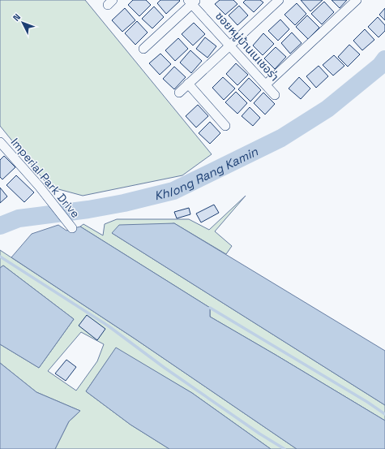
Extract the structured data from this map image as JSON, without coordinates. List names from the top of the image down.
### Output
{
  "streets": {
    "street": ["ซอยหมู่บ้านเนเชอร่า", "Imperial Park Drive"]
  },
  "water": ["Khlong Rang Kamin"],
  "north": "top left"
}
